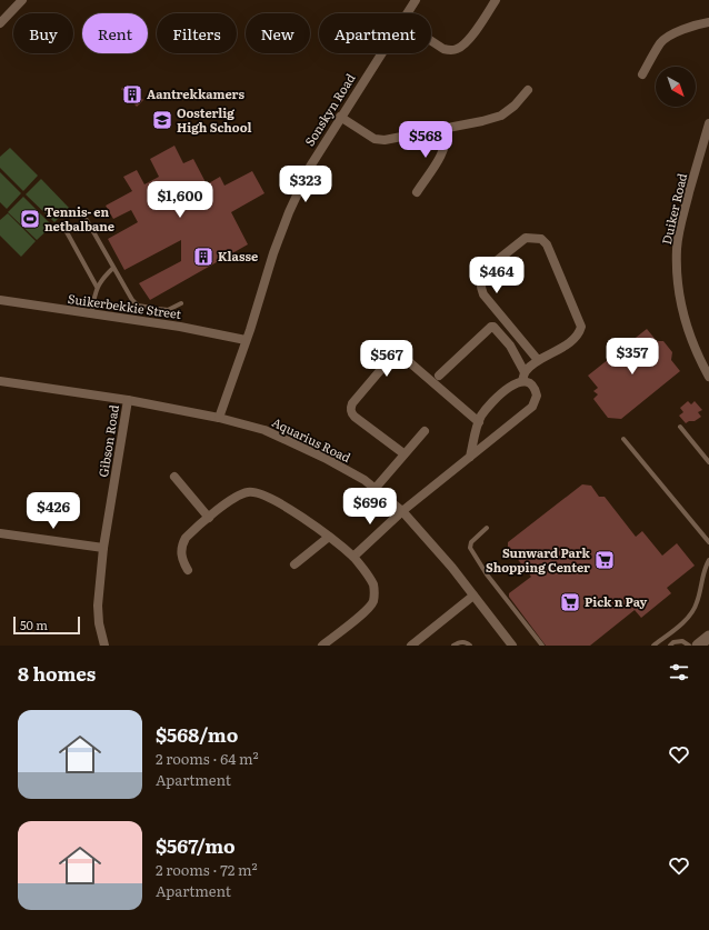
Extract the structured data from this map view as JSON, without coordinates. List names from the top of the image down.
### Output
{
  "streets": {
    "street": [
      "Sonskyn Road",
      "Duiker Road",
      "Suikerbekkie Street",
      "Aquarius Road",
      "Gibson Road"
    ]
  },
  "crossings": [
    ["Sonskyn Road", "Suikerbekkie Street"],
    ["Sonskyn Road", "Aquarius Road"],
    ["Aquarius Road", "Gibson Road"]
  ],
  "places": {
    "building": ["Aantrekkamers", "Klasse"],
    "school or university": ["Oosterlig High School"],
    "sports": ["Tennis- en netbalbane"],
    "supermarket": ["Sunward Park Shopping Center", "Pick n Pay"]
  },
  "scale_bar": "50 m",
  "north": "bottom right",
  "page": {
    "chip": [
      "Buy",
      "Rent",
      "Filters",
      "New",
      "Apartment"
    ],
    "price": [
      "$568",
      "$323",
      "$1,600",
      "$464",
      "$357",
      "$567",
      "$696",
      "$426"
    ],
    "scale": "50 m",
    "heading": "8 homes",
    "list": [
      {
        "name": "$568/mo",
        "note": "2 rooms · 64 m² · Apartment"
      },
      {
        "name": "$567/mo",
        "note": "2 rooms · 72 m² · Apartment"
      }
    ]
  }
}
